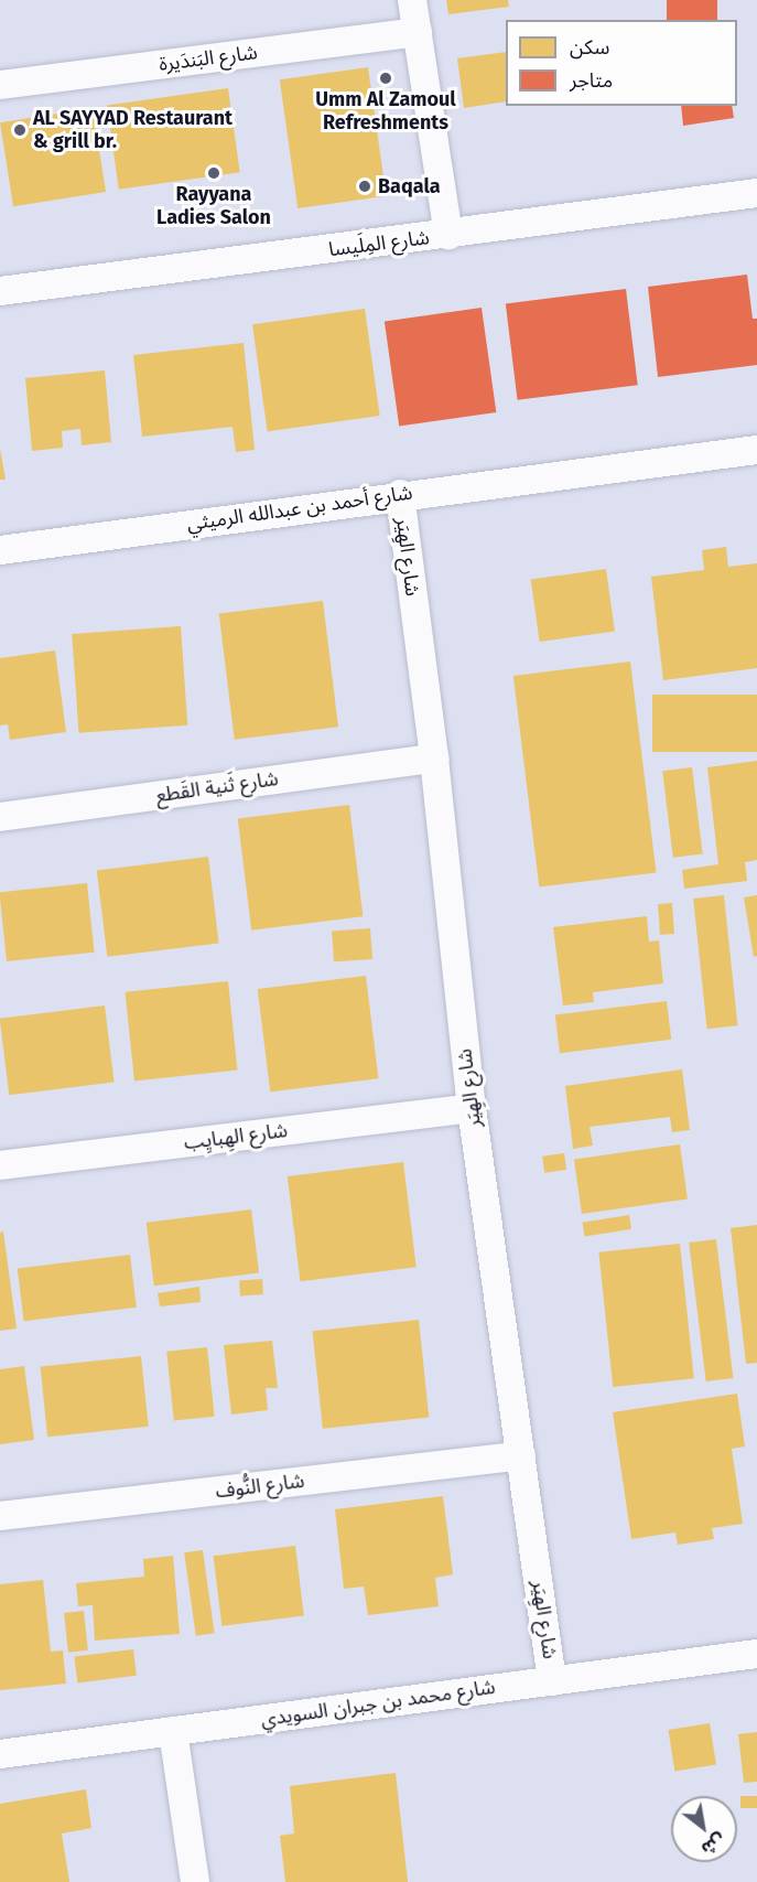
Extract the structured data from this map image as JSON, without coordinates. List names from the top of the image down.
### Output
{
  "streets": {
    "street": [
      "شارع البَندَيرة",
      "شارع المِلَيسا",
      "شارع أحمد بن عبدالله الرميثي",
      "شارع الهِيَر",
      "شارع ثَنية القَطع",
      "شارع الهِبايِب",
      "شارع النُّوف",
      "شارع محمد بن جبران السويدي"
    ]
  },
  "crossings": [
    ["شارع أحمد بن عبدالله الرميثي", "شارع الهِيَر"],
    ["شارع الهِيَر", "شارع ثَنية القَطع"],
    ["شارع الهِيَر", "شارع الهِبايِب"],
    ["شارع الهِيَر", "شارع النُّوف"],
    ["شارع الهِيَر", "شارع محمد بن جبران السويدي"]
  ],
  "places": [
    "Umm Al Zamoul Refreshments",
    "AL SAYYAD Restaurant & grill br.",
    "Rayyana Ladies Salon",
    "Baqala"
  ],
  "legend": ["سكن", "متاجر"],
  "north": "bottom right"
}
